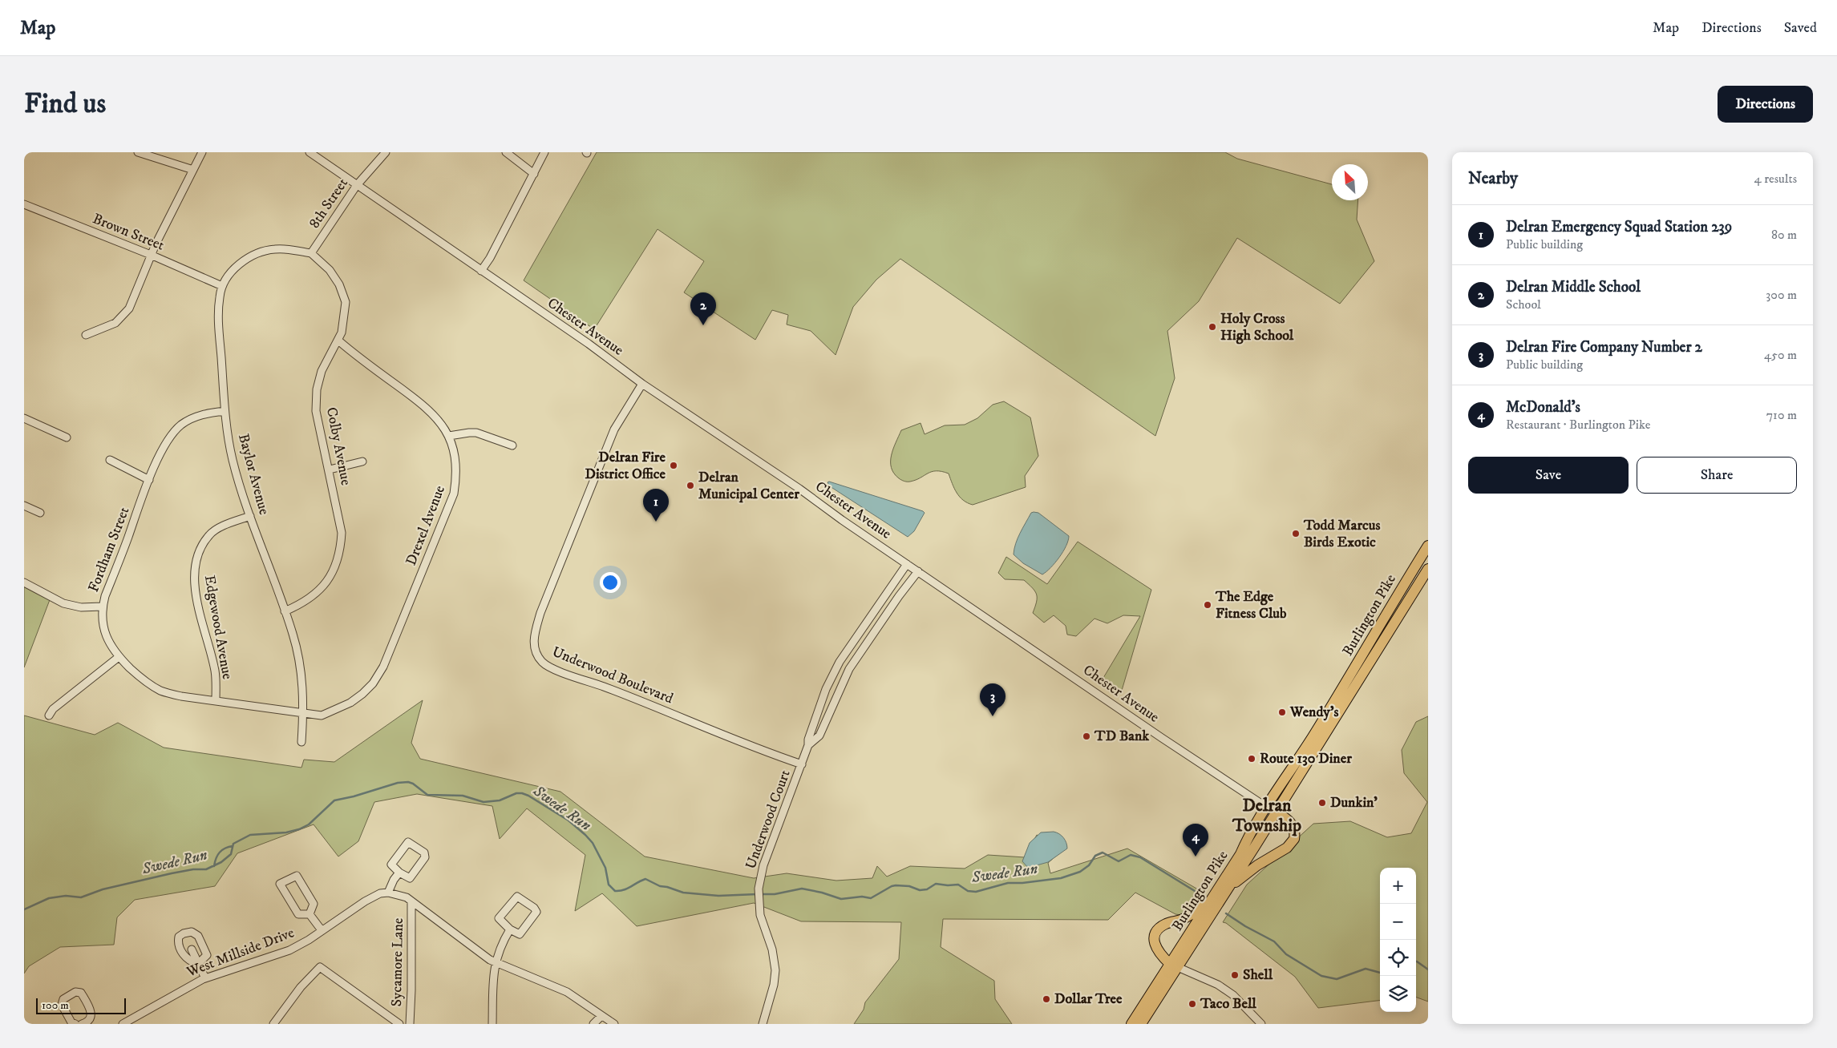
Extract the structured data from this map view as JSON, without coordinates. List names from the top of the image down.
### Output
{
  "streets": {
    "highway": ["Burlington Pike"],
    "street": [
      "8th Street",
      "Brown Street",
      "Chester Avenue",
      "Colby Avenue",
      "Baylor Avenue",
      "Drexel Avenue",
      "Fordham Street",
      "Edgewood Avenue",
      "Underwood Boulevard",
      "Underwood Court",
      "West Millside Drive",
      "Sycamore Lane"
    ]
  },
  "crossings": [
    ["8th Street", "Chester Avenue"],
    ["8th Street", "Colby Avenue"],
    ["8th Street", "Baylor Avenue"],
    ["Brown Street", "Baylor Avenue"],
    ["Chester Avenue", "Burlington Pike"],
    ["Chester Avenue", "Underwood Boulevard"],
    ["Colby Avenue", "Baylor Avenue"],
    ["Colby Avenue", "Drexel Avenue"],
    ["Baylor Avenue", "Drexel Avenue"],
    ["Baylor Avenue", "Fordham Street"],
    ["Baylor Avenue", "Edgewood Avenue"],
    ["Drexel Avenue", "Fordham Street"],
    ["Fordham Street", "Edgewood Avenue"],
    ["Underwood Boulevard", "Underwood Court"]
  ],
  "districts": ["Delran Township"],
  "water": ["Swede Run"],
  "places": [
    "Holy Cross High School",
    "Delran Fire District Office",
    "Delran Municipal Center",
    "Todd Marcus Birds Exotic",
    "The Edge Fitness Club",
    "Wendy's",
    "TD Bank",
    "Route 130 Diner",
    "Dunkin'",
    "Shell",
    "Dollar Tree",
    "Taco Bell"
  ],
  "scale_bar": "100 m",
  "north": "top left",
  "page": {
    "header": "Map",
    "nav": ["Map", "Directions", "Saved"],
    "buttons": [
      "Directions",
      ["Save", "Share"]
    ],
    "title": "Find us",
    "heading": ["Nearby", "4 results"],
    "list": [
      {
        "mark": "1",
        "name": "Delran Emergency Squad Station 239",
        "note": "Public building",
        "value": "80 m"
      },
      {
        "mark": "2",
        "name": "Delran Middle School",
        "note": "School",
        "value": "300 m"
      },
      {
        "mark": "3",
        "name": "Delran Fire Company Number 2",
        "note": "Public building",
        "value": "450 m"
      },
      {
        "mark": "4",
        "name": "McDonald's",
        "note": "Restaurant · Burlington Pike",
        "value": "710 m"
      }
    ],
    "pins": [
      "2",
      "1",
      "3",
      "4"
    ],
    "map_buttons": ["+", "−"],
    "scale": "100 m"
  }
}
